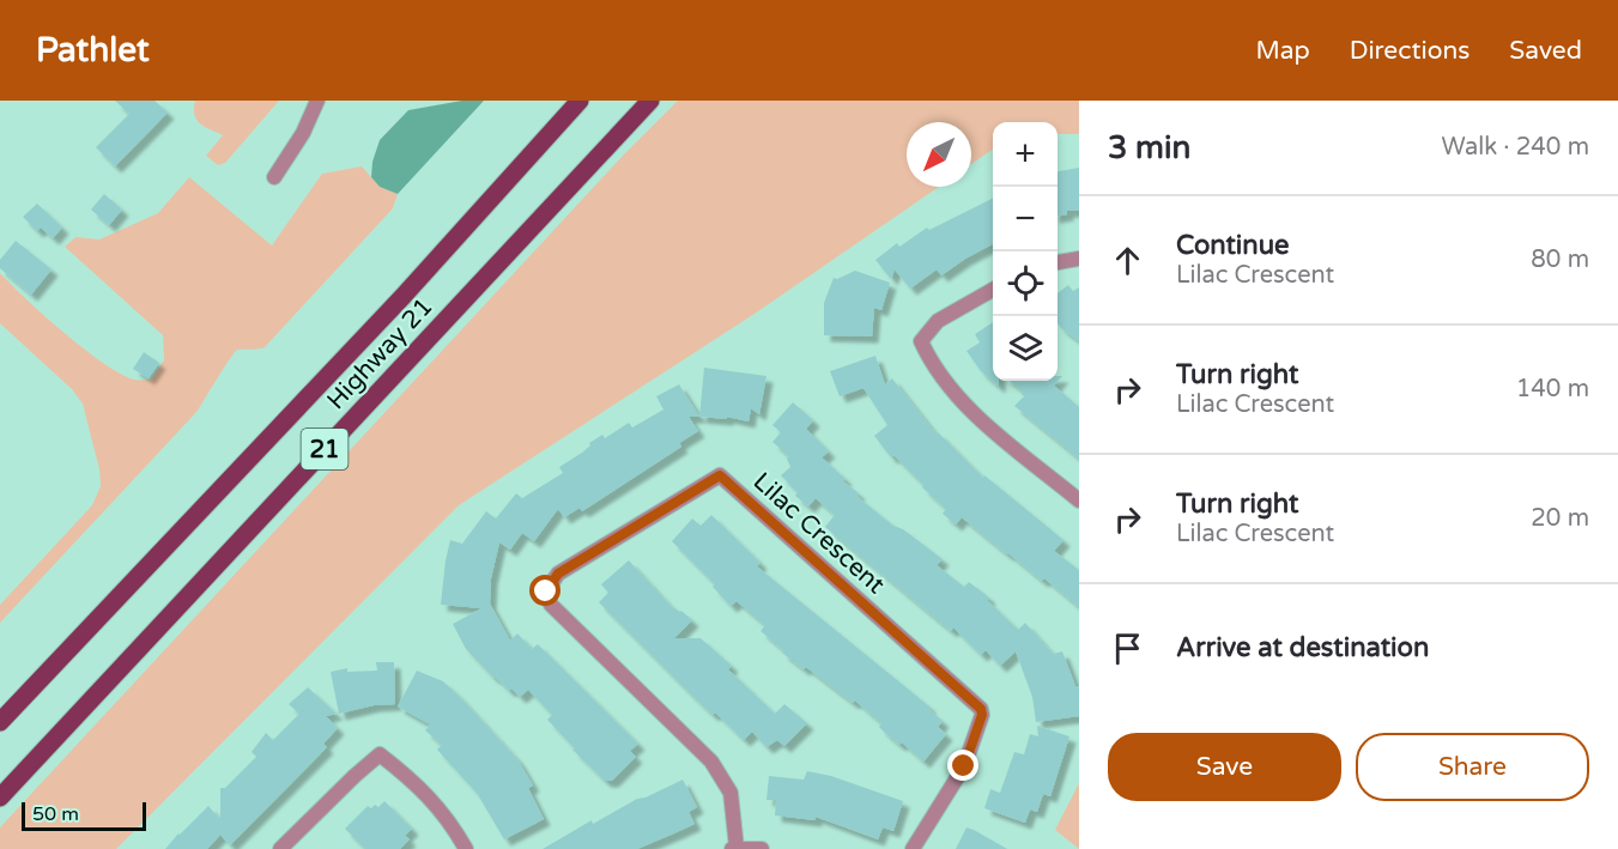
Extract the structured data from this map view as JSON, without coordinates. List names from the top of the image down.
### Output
{
  "streets": {
    "main road": ["Highway 21", "21"],
    "street": ["Lilac Crescent"]
  },
  "scale_bar": "50 m",
  "north": "bottom left",
  "page": {
    "header": "Pathlet",
    "nav": ["Map", "Directions", "Saved"],
    "heading": ["3 min", "Walk · 240 m"],
    "map_buttons": ["+", "−"],
    "list": [
      ["Continue", "Lilac Crescent", "80 m"],
      ["Turn right", "Lilac Crescent", "140 m"],
      ["Turn right", "Lilac Crescent", "20 m"],
      "Arrive at destination"
    ],
    "buttons": ["Save", "Share"],
    "scale": "50 m"
  }
}
